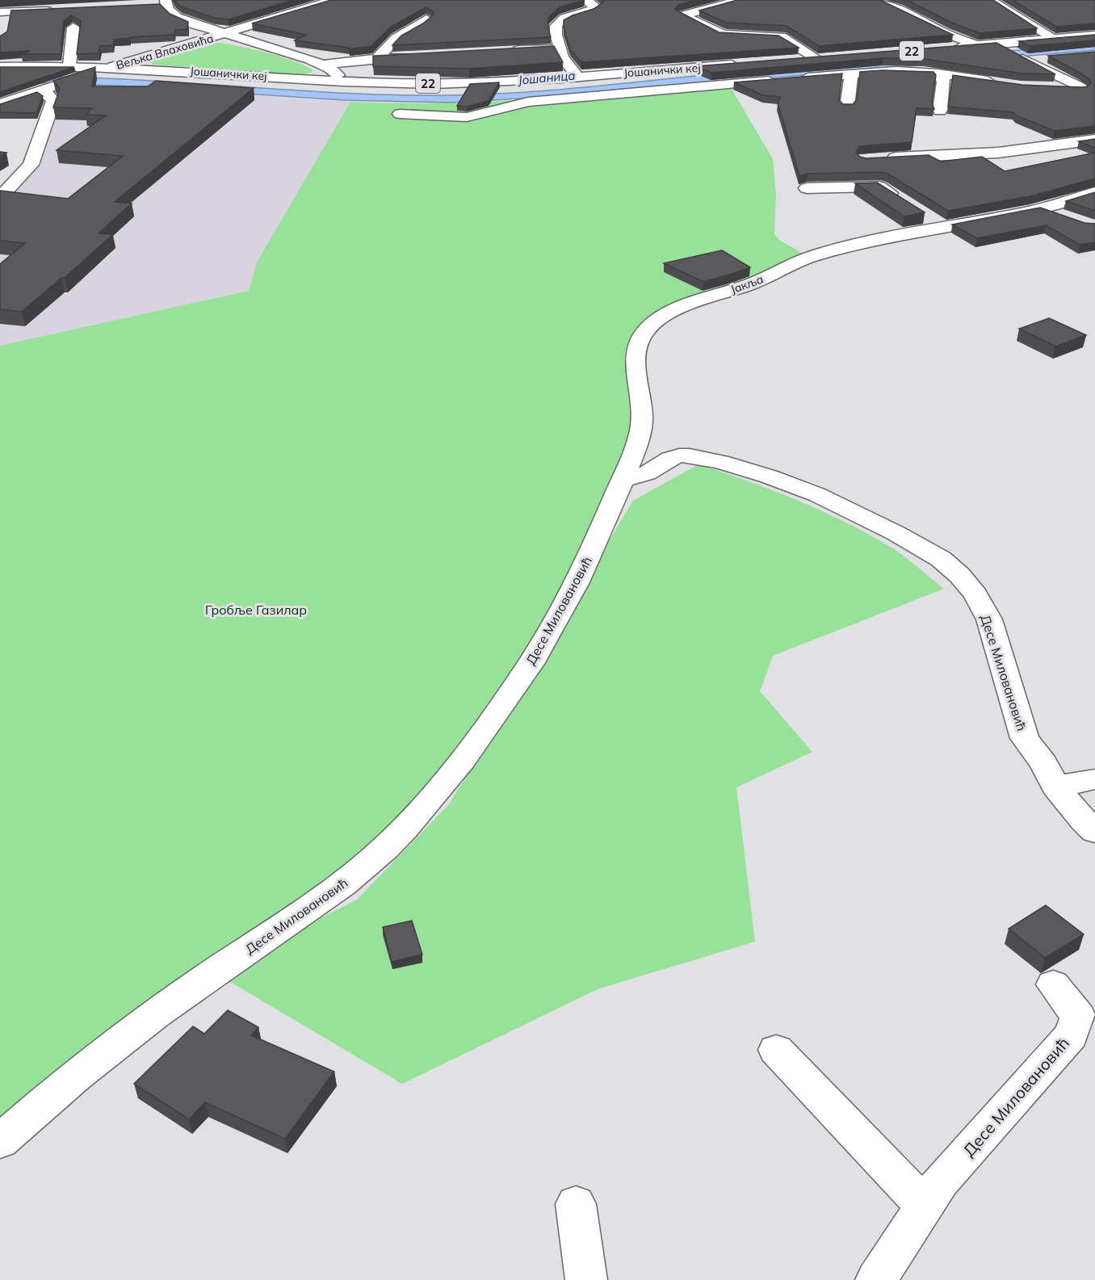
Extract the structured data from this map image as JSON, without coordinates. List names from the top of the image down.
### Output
{
  "streets": {
    "street": [
      "22",
      "Вељка Влаховића",
      "Јошанички кеј",
      "Јакља",
      "Десе Миловановић"
    ]
  },
  "crossings": [
    ["22", "Вељка Влаховића"],
    ["22", "Јошанички кеј"],
    ["Вељка Влаховића", "Јошанички кеј"],
    ["Јакља", "Десе Миловановић"]
  ],
  "water": ["Јошаница"],
  "parks": ["Гробље Газилар"]
}
